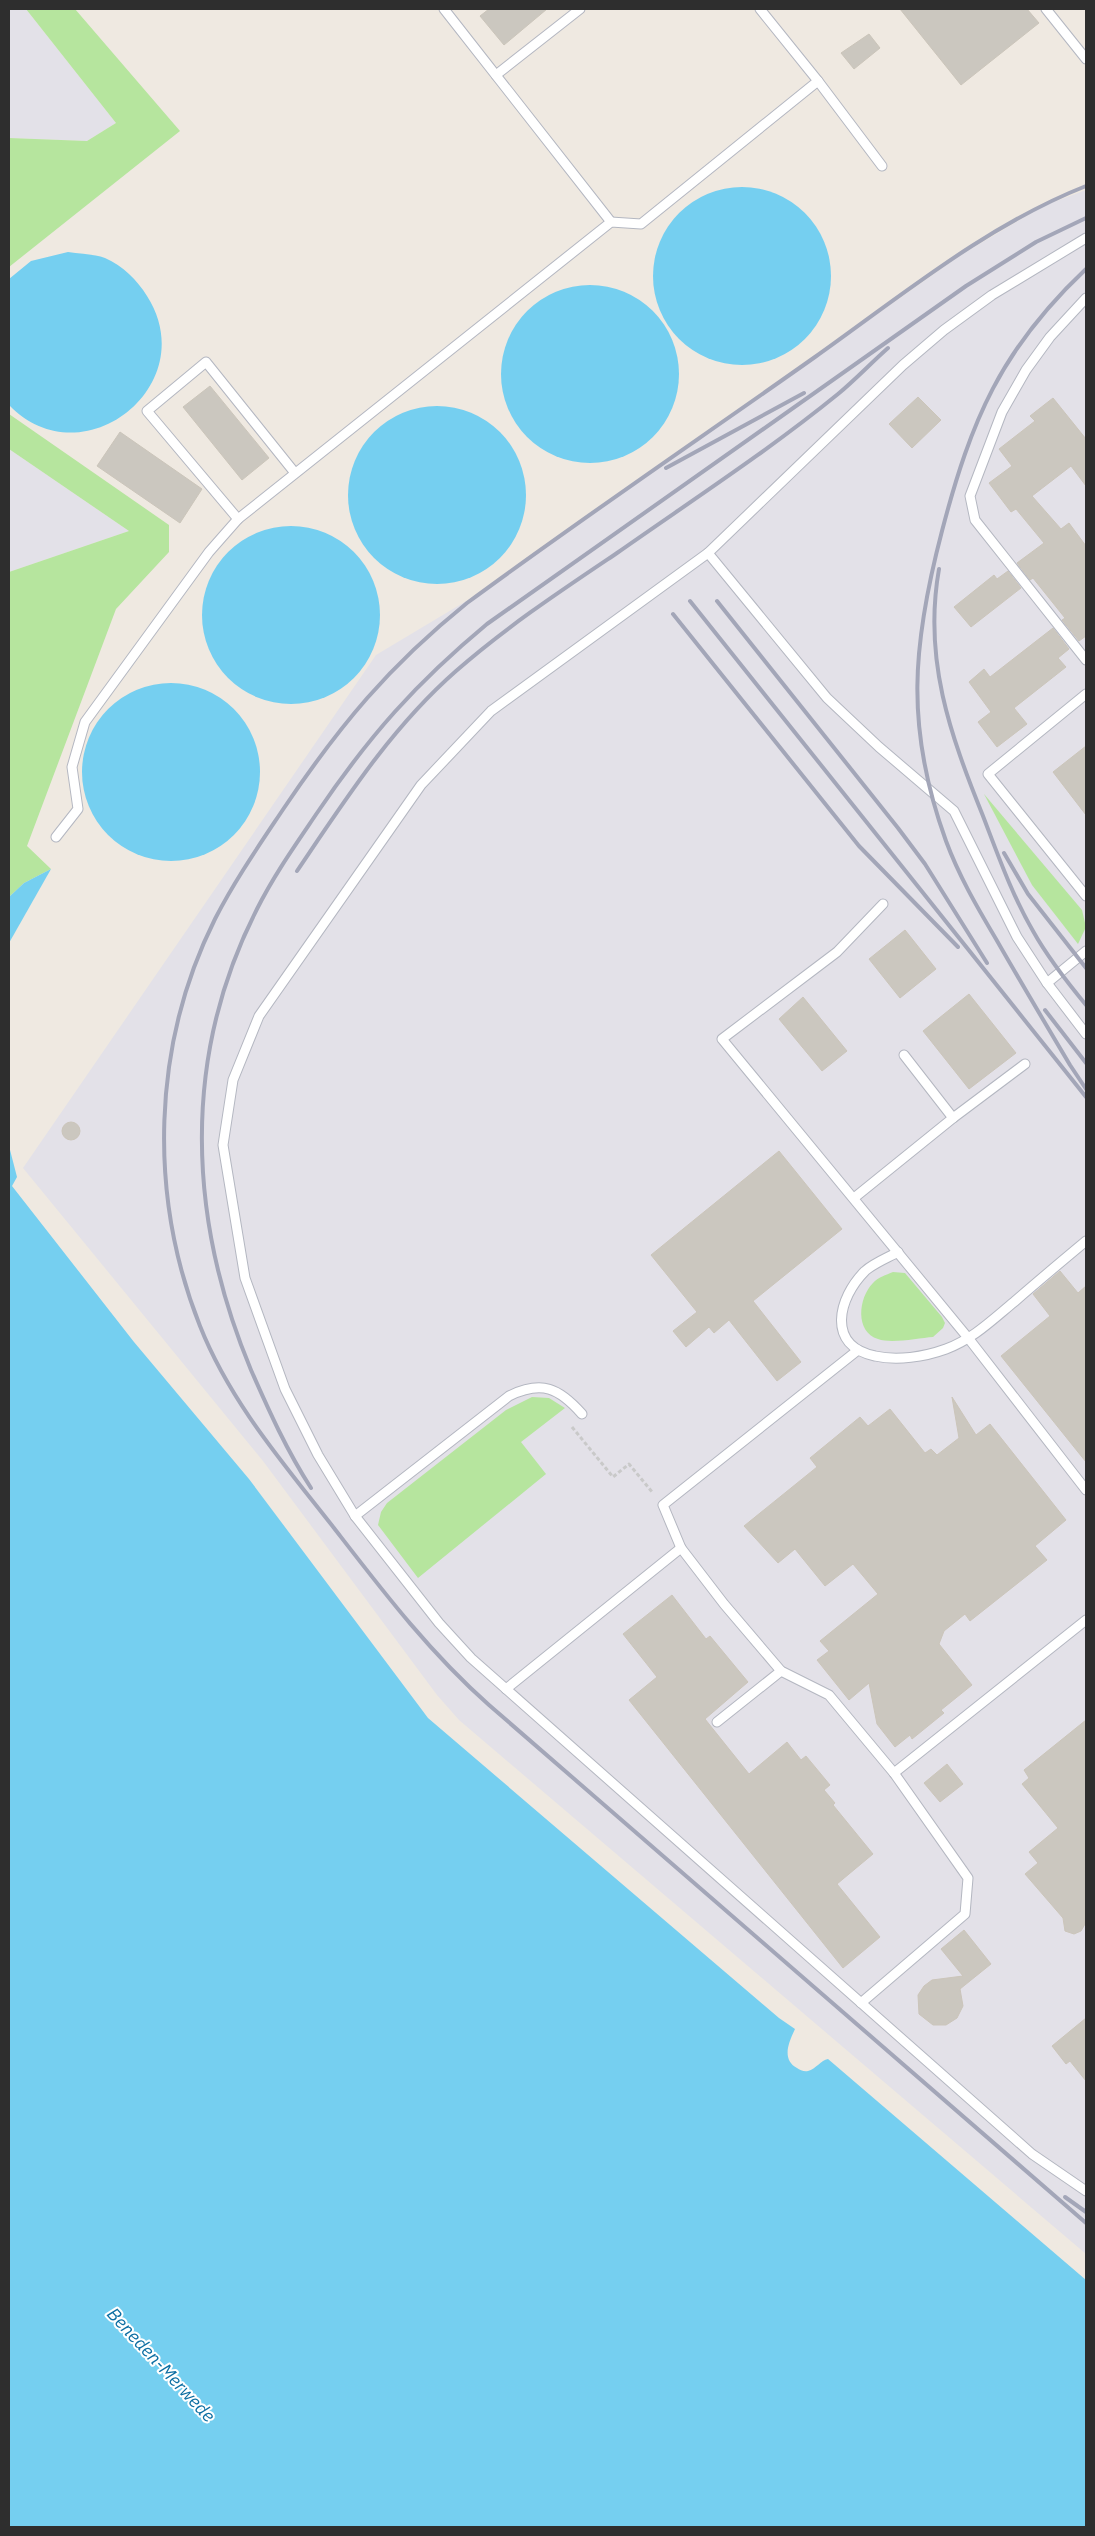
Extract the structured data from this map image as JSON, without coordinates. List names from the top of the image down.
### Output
{
  "water": ["Beneden-Merwede"]
}
